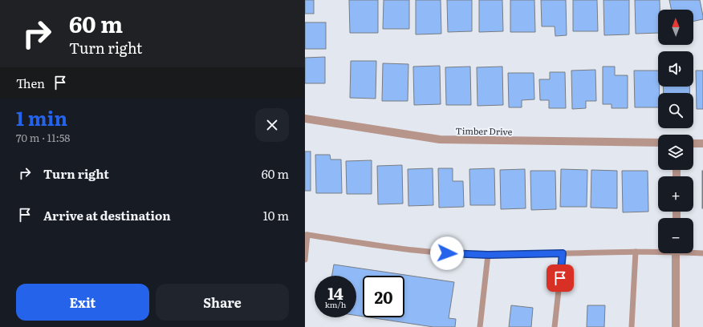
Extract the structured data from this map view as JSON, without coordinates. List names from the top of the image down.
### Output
{
  "streets": {
    "street": ["Timber Drive"]
  },
  "north": "top",
  "page": {
    "turn": ["60 m", "Turn right"],
    "map_buttons": ["+", "−"],
    "then": "Then",
    "heading": ["1 min", "70 m · 11:58"],
    "list": [
      {
        "name": "Turn right",
        "value": "60 m"
      },
      {
        "name": "Arrive at destination",
        "value": "10 m"
      }
    ],
    "speed": "14 km/h",
    "limit": "20",
    "buttons": ["Exit", "Share"]
  }
}
